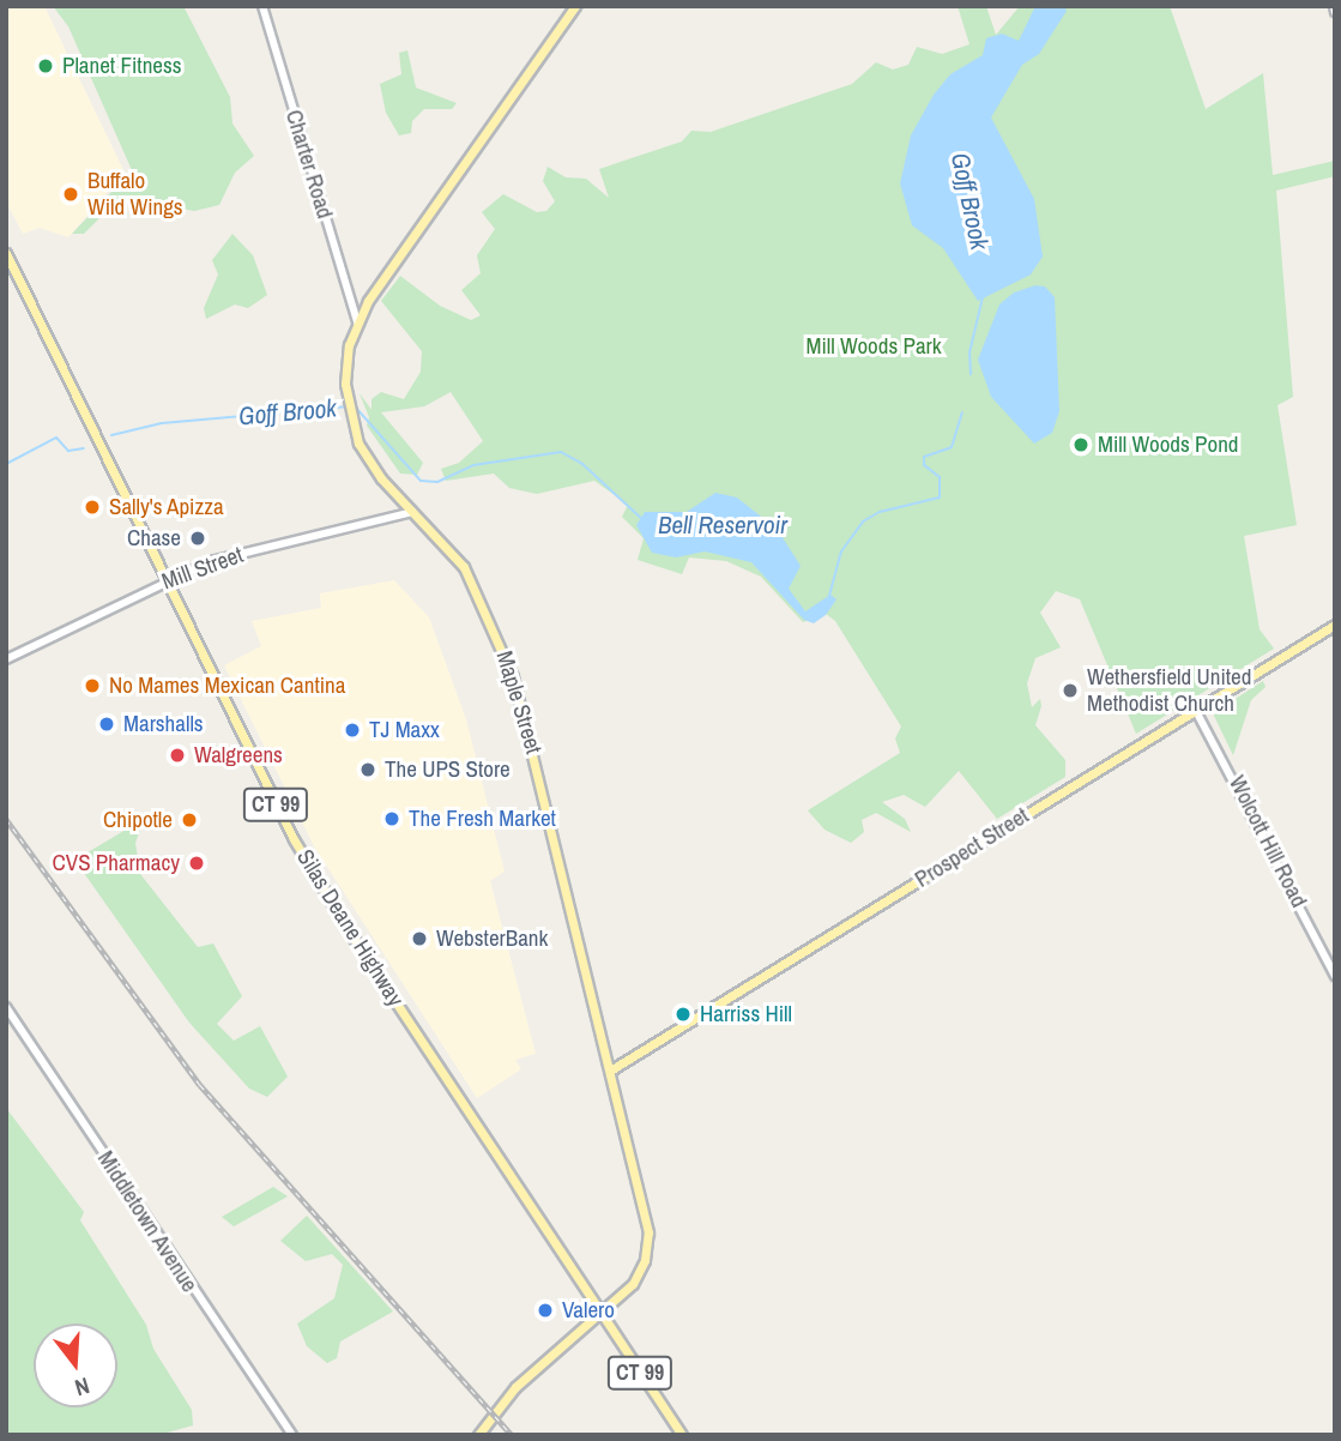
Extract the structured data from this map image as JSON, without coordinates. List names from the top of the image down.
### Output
{
  "streets": {
    "main road": [
      "Maple Street",
      "CT 99",
      "Prospect Street",
      "Silas Deane Highway"
    ],
    "street": [
      "Charter Road",
      "Mill Street",
      "Wolcott Hill Road",
      "Middletown Avenue"
    ]
  },
  "crossings": [
    ["Charter Road", "Maple Street"],
    ["Mill Street", "Maple Street"],
    ["Mill Street", "Silas Deane Highway"],
    ["Maple Street", "Prospect Street"],
    ["Maple Street", "Silas Deane Highway"],
    ["Wolcott Hill Road", "Prospect Street"]
  ],
  "water": ["Goff Brook", "Bell Reservoir"],
  "parks": ["Mill Woods Park"],
  "places": [
    "Planet Fitness",
    "Buffalo Wild Wings",
    "Mill Woods Pond",
    "Sally's Apizza",
    "Chase",
    "No Mames Mexican Cantina",
    "Wethersfield United Methodist Church",
    "Marshalls",
    "TJ Maxx",
    "Walgreens",
    "The UPS Store",
    "The Fresh Market",
    "Chipotle",
    "CVS Pharmacy",
    "WebsterBank",
    "Harriss Hill",
    "Valero"
  ],
  "north": "bottom"
}
